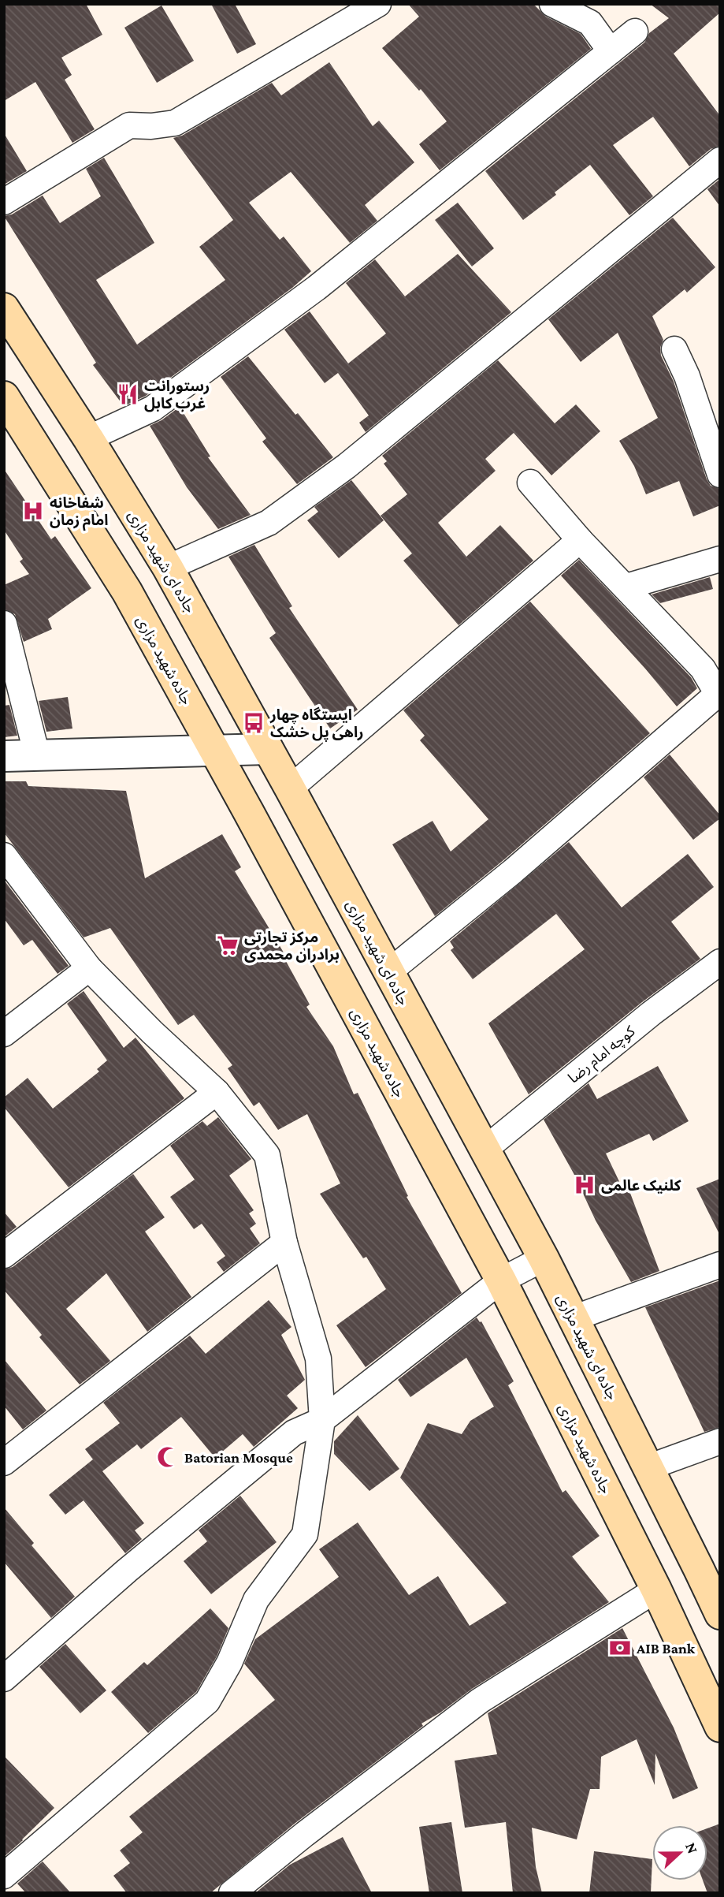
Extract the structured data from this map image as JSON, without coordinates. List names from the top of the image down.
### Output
{
  "streets": {
    "main road": ["جاده ای شهید مزاری", "جاده شهید مزاری"],
    "street": ["کوچه امام رضا"]
  },
  "crossings": [
    ["جاده ای شهید مزاری", "کوچه امام رضا"]
  ],
  "places": {
    "restaurant": ["رستورانت غرب کابل"],
    "hospital": ["شفاخانه امام زمان", "کلنیک عالمی"],
    "bus stop": ["ایستگاه چهار راهی پل خشک"],
    "supermarket": ["مرکز تجارتی برادران محمدی"],
    "mosque": ["Batorian Mosque"],
    "bank": ["AIB Bank"]
  },
  "north": "right"
}
